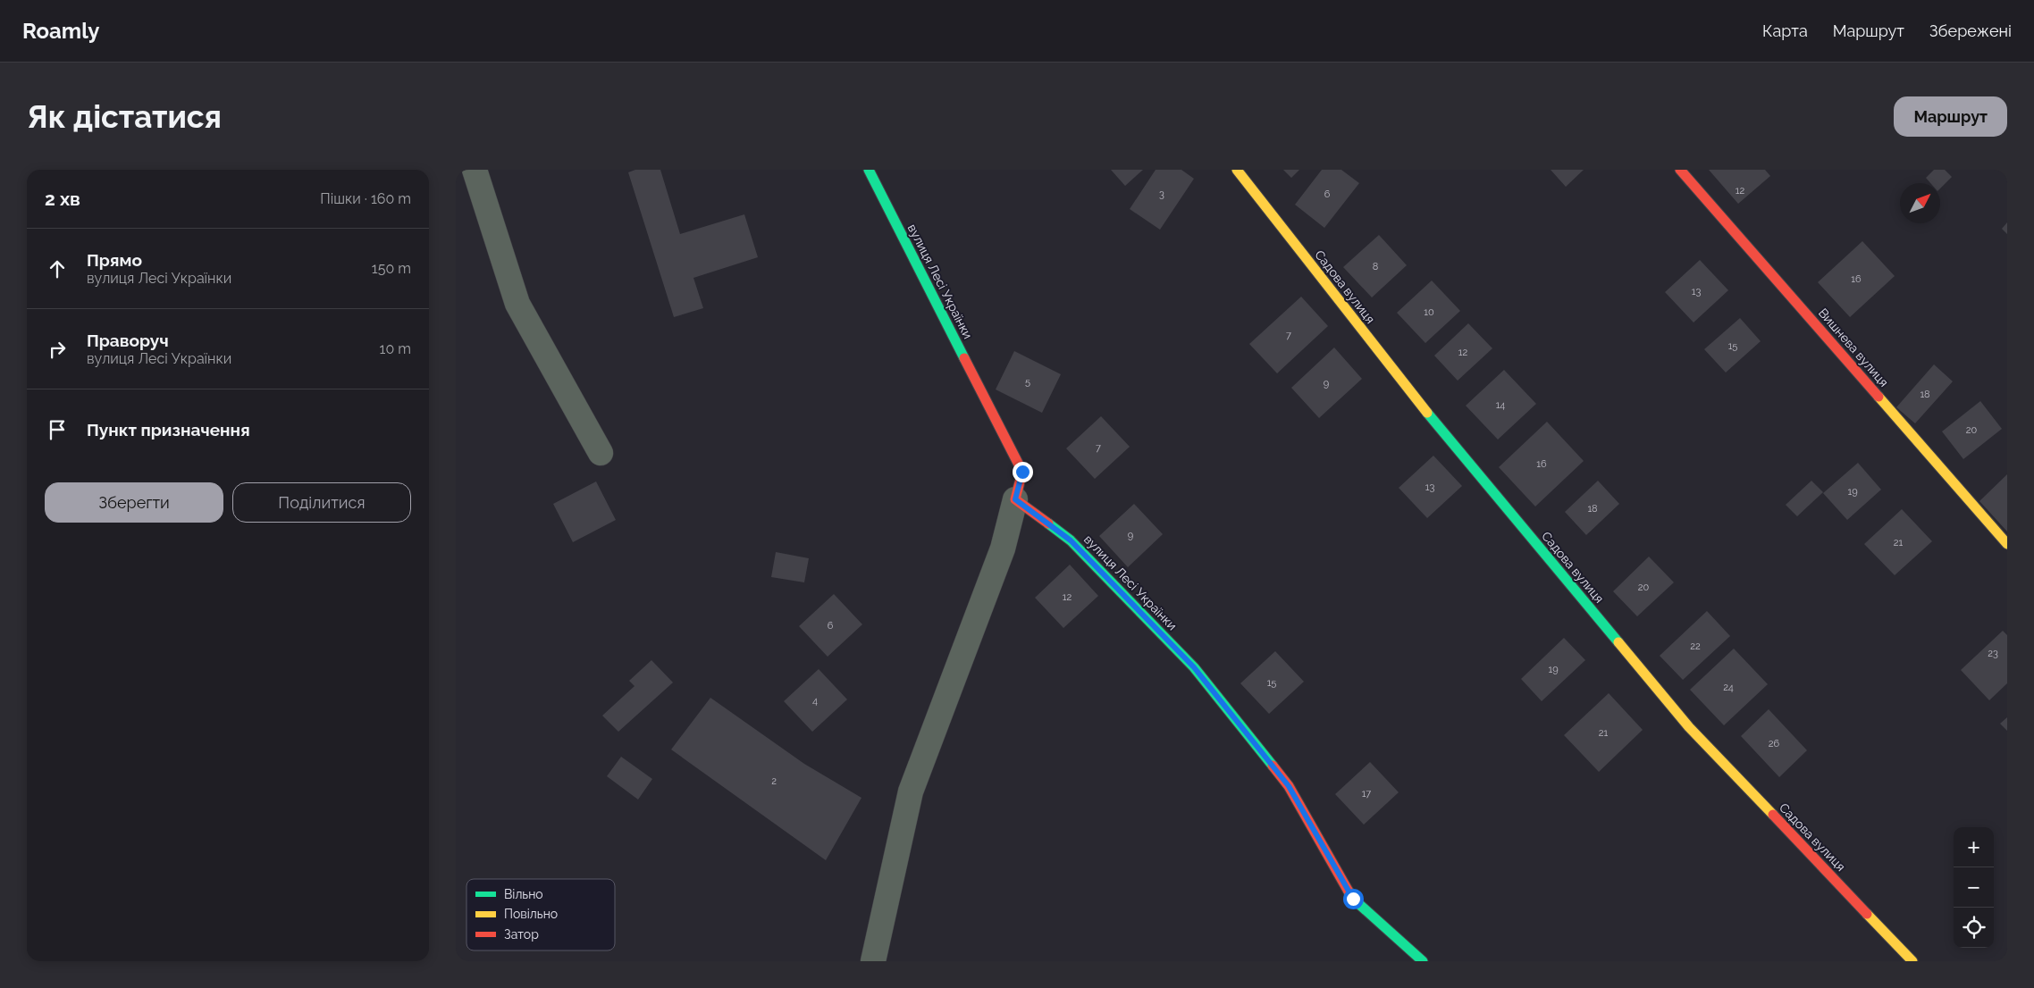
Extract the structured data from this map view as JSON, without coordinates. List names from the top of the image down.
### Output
{
  "streets": {
    "street": ["вулиця Лесі Українки", "Садова вулиця", "Вишнева вулиця"]
  },
  "house_numbers": [
    "12",
    "3",
    "6",
    "8",
    "16",
    "13",
    "10",
    "7",
    "15",
    "12",
    "5",
    "9",
    "18",
    "14",
    "20",
    "7",
    "16",
    "13",
    "19",
    "18",
    "9",
    "21",
    "20",
    "12",
    "6",
    "22",
    "23",
    "19",
    "15",
    "24",
    "4",
    "21",
    "26",
    "2",
    "17"
  ],
  "legend": ["Вільно", "Повільно", "Затор"],
  "north": "top right",
  "page": {
    "header": "Roamly",
    "nav": ["Карта", "Маршрут", "Збережені"],
    "buttons": [
      "Маршрут",
      ["Зберегти", "Поділитися"]
    ],
    "title": "Як дістатися",
    "heading": ["2 хв", "Пішки · 160 m"],
    "list": [
      ["Прямо", "вулиця Лесі Українки", "150 m"],
      ["Праворуч", "вулиця Лесі Українки", "10 m"],
      "Пункт призначення"
    ],
    "map_buttons": ["+", "−"]
  }
}
